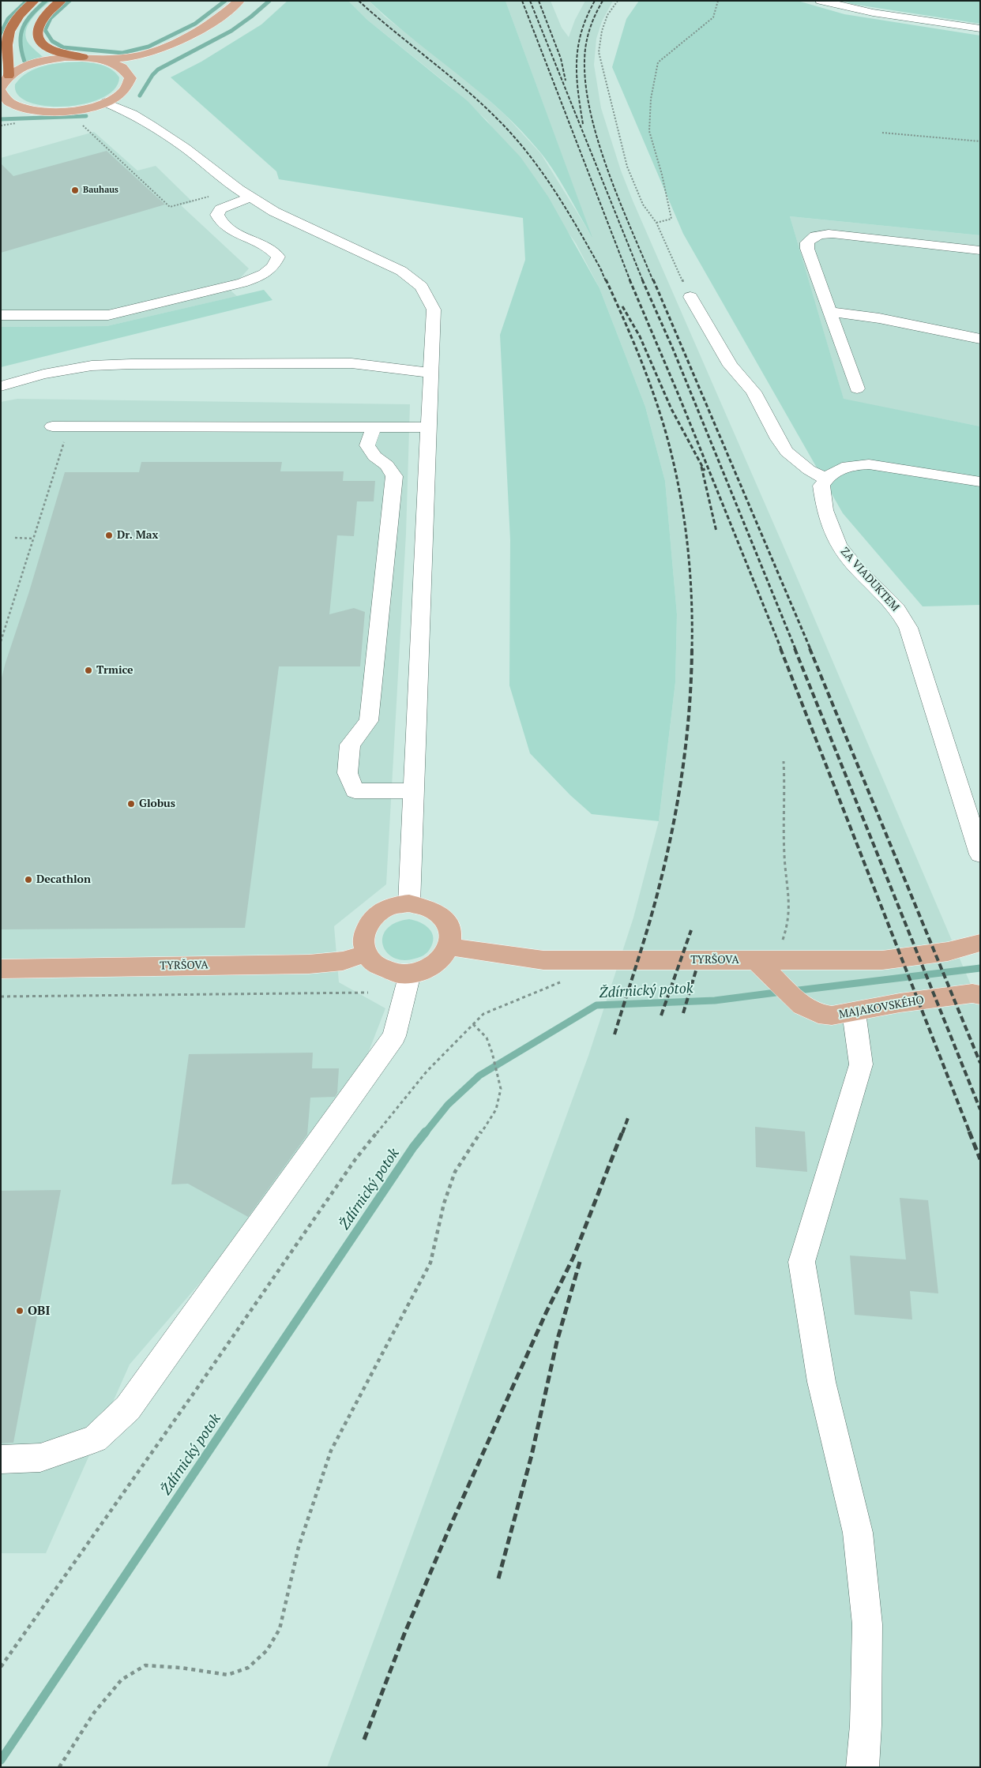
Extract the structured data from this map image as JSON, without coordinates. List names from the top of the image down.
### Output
{
  "streets": {
    "main road": ["TYRŠOVA", "MAJAKOVSKÉHO"],
    "street": ["ZA VIADUKTEM"]
  },
  "crossings": [
    ["TYRŠOVA", "MAJAKOVSKÉHO"]
  ],
  "water": ["Ždírnický potok"],
  "places": [
    "Bauhaus",
    "Dr. Max",
    "Trmice",
    "Globus",
    "Decathlon",
    "OBI"
  ]
}
